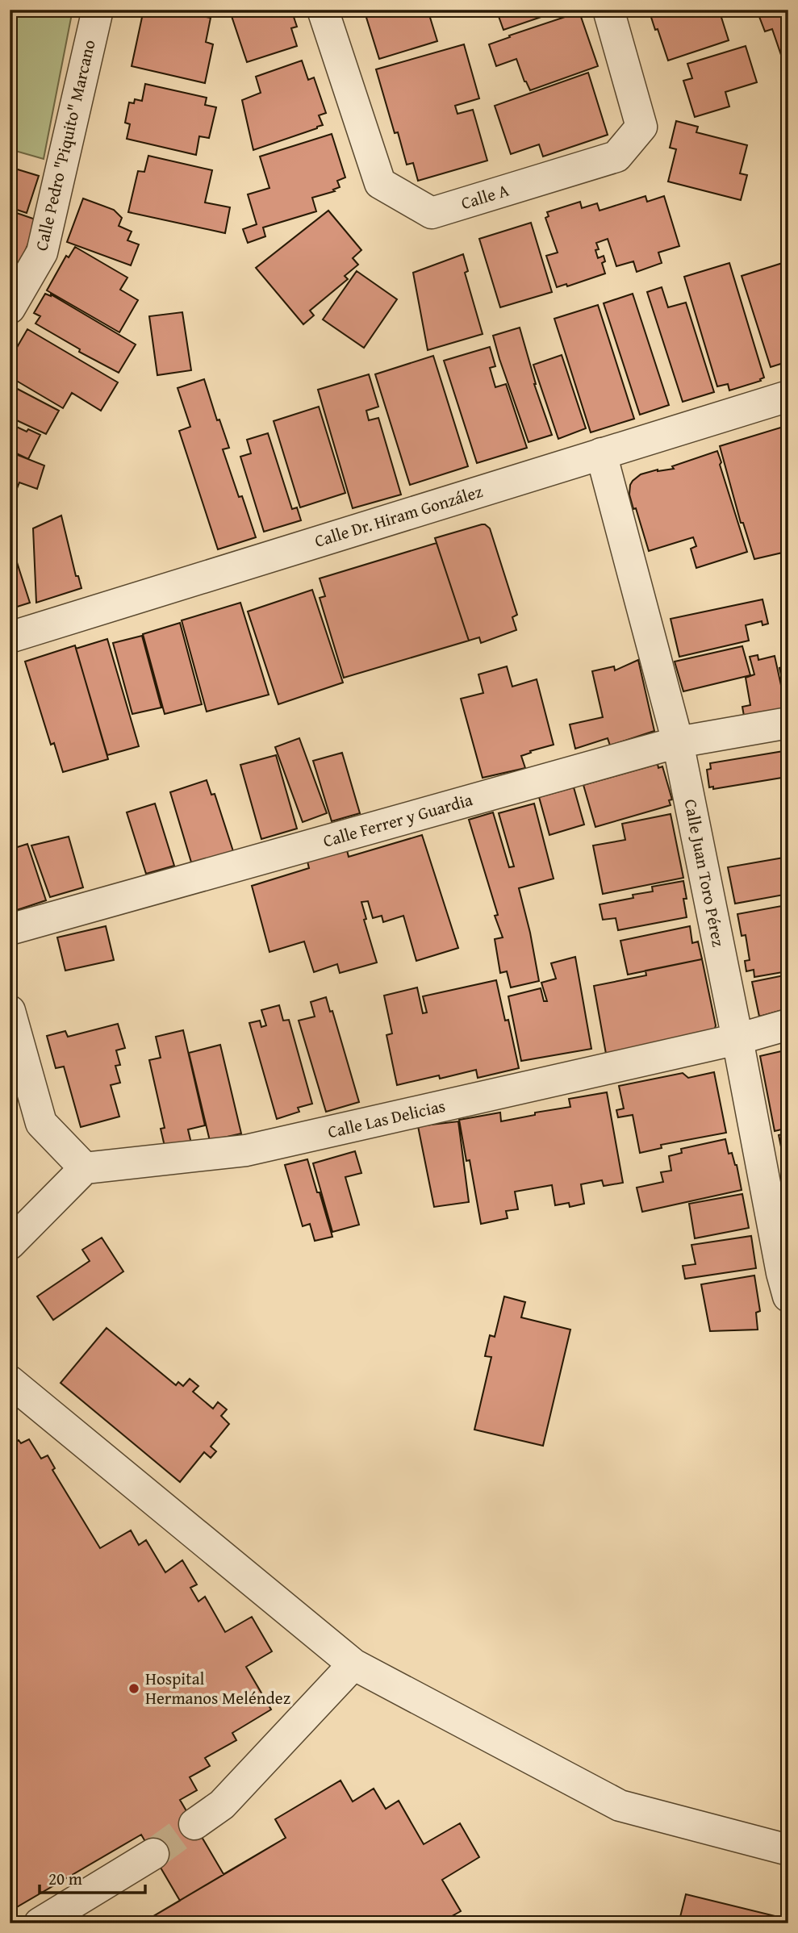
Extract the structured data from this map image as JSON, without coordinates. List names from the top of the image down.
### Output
{
  "streets": {
    "street": [
      "Calle Pedro \"Piquito\" Marcano",
      "Calle A",
      "Calle Dr. Hiram González",
      "Calle Ferrer y Guardia",
      "Calle Juan Toro Pérez",
      "Calle Las Delicias"
    ]
  },
  "crossings": [
    ["Calle Dr. Hiram González", "Calle Juan Toro Pérez"],
    ["Calle Ferrer y Guardia", "Calle Juan Toro Pérez"],
    ["Calle Juan Toro Pérez", "Calle Las Delicias"]
  ],
  "places": ["Hospital Hermanos Meléndez"],
  "scale_bar": "20 m"
}
